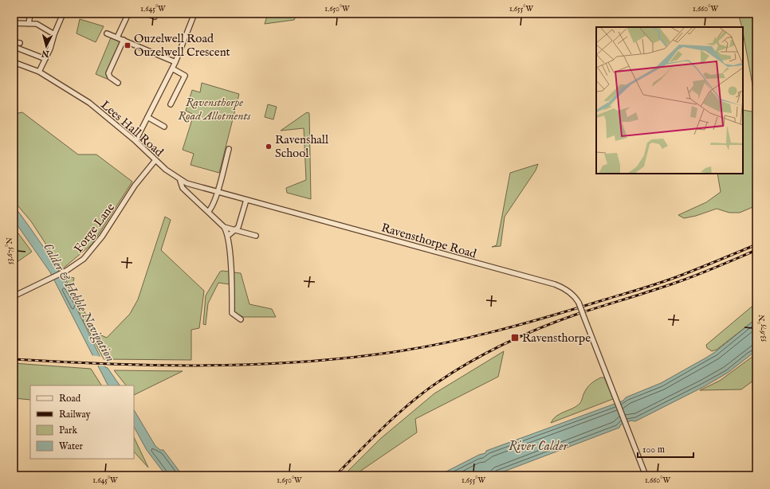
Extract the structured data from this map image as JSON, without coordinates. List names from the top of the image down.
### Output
{
  "streets": {
    "street": ["Lees Hall Road", "Forge Lane", "Ravensthorpe Road"]
  },
  "crossings": [
    ["Lees Hall Road", "Forge Lane"],
    ["Lees Hall Road", "Ravensthorpe Road"]
  ],
  "water": ["Calder & Hebble Navigation", "River Calder"],
  "parks": ["Ravensthorpe Road Allotments"],
  "places": {
    "transit": ["Ouzelwell Road Ouzelwell Crescent", "Ravensthorpe"],
    "other": ["Ravenshall School"]
  },
  "legend": [
    "Road",
    "Railway",
    "Park",
    "Water"
  ],
  "scale_bar": "100 m",
  "north": "bottom",
  "coordinates": [
    "1.645°W",
    "1.650°W",
    "1.655°W",
    "1.660°W",
    "53.675°N"
  ]
}
